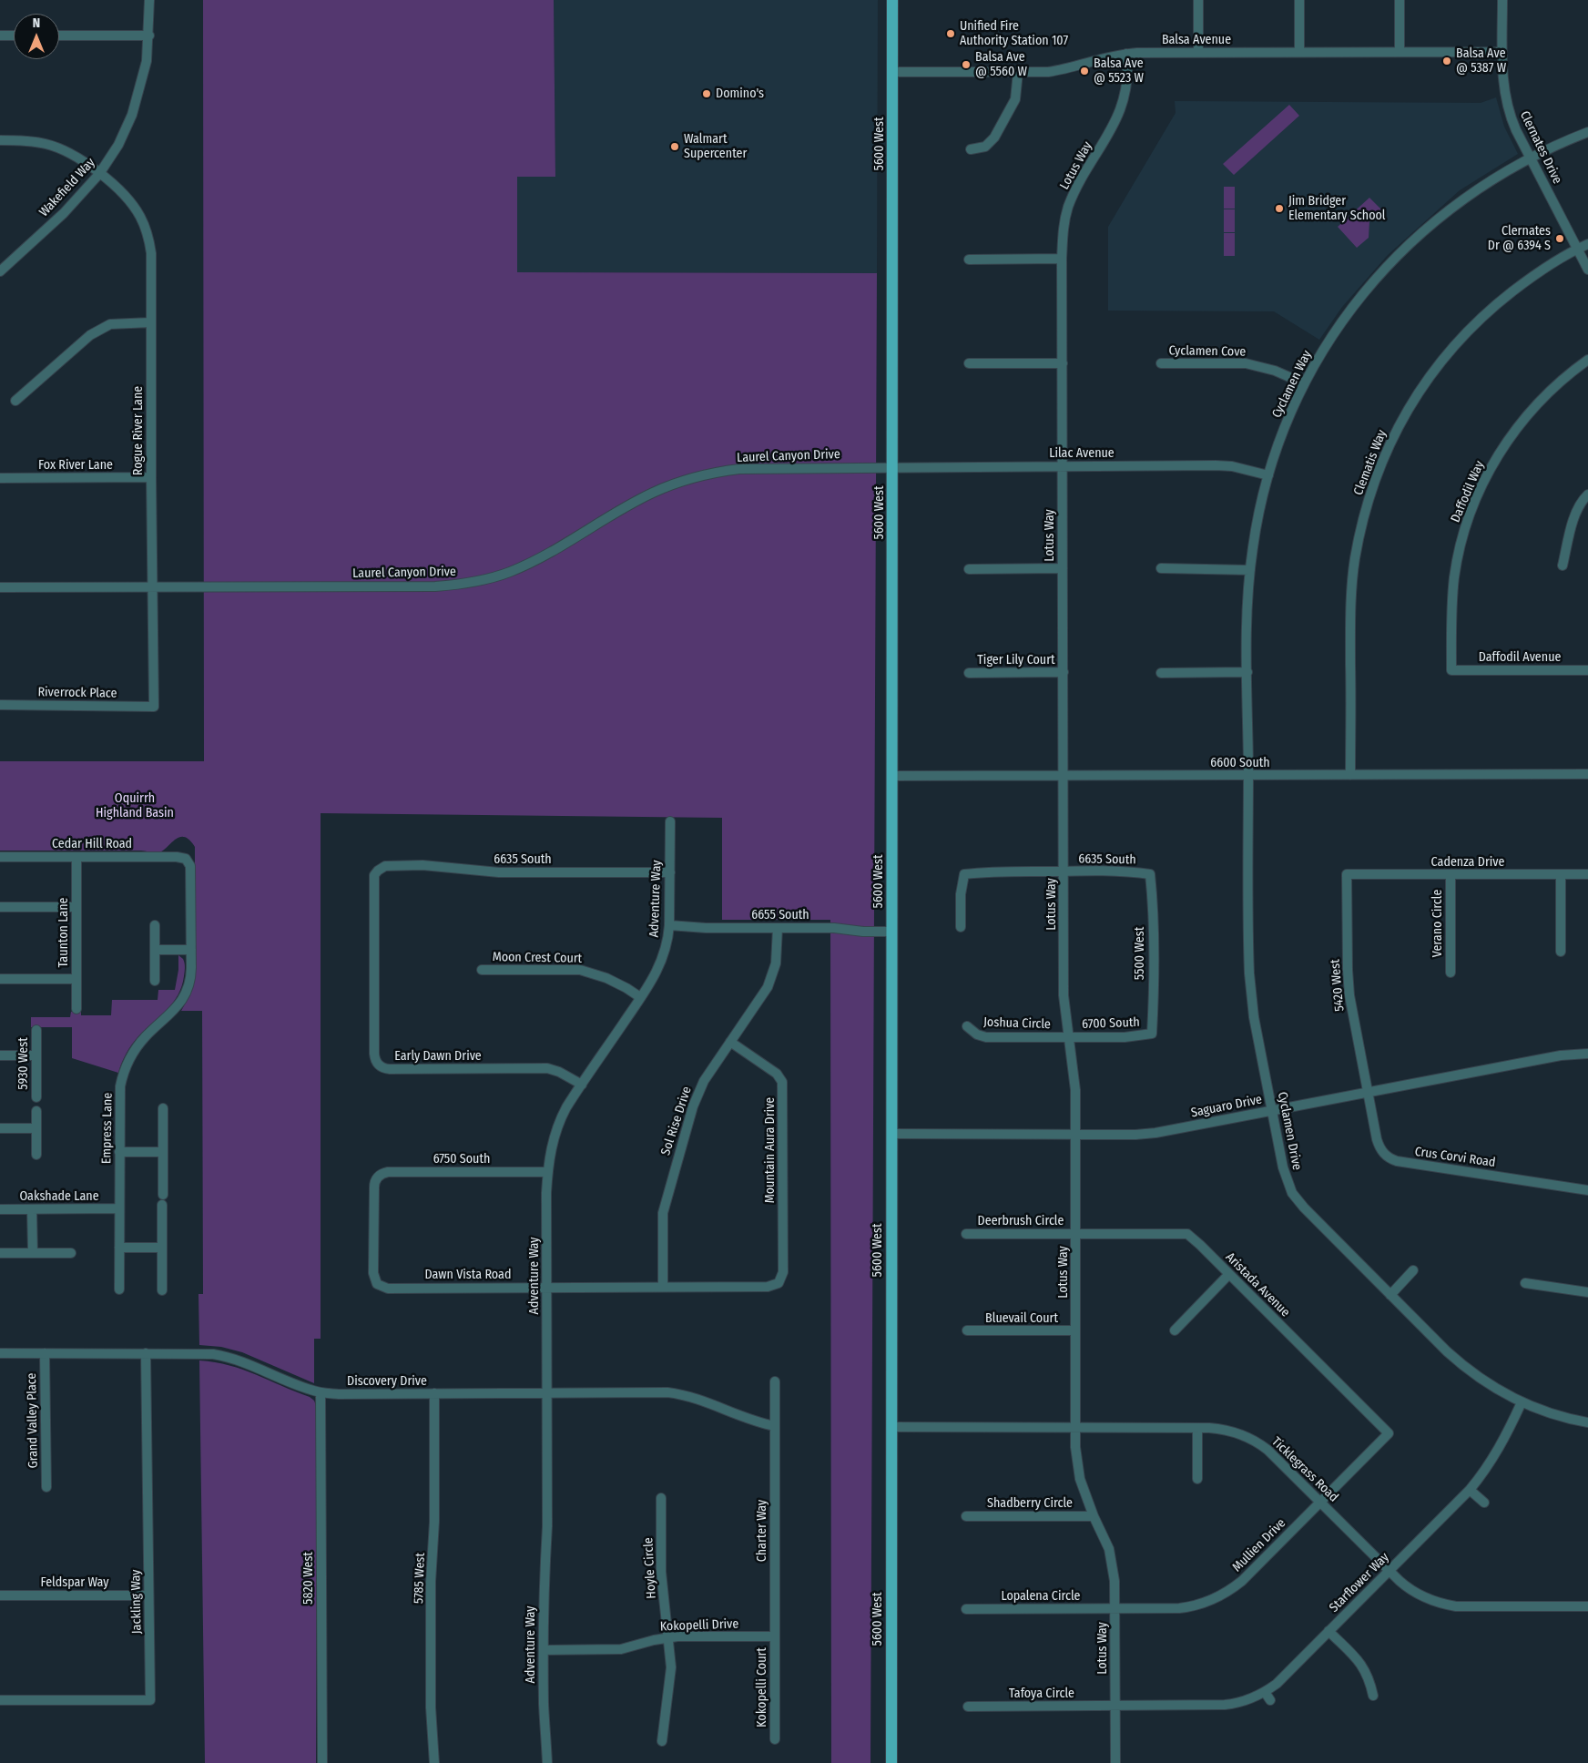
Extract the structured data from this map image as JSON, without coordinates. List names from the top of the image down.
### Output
{
  "streets": {
    "main road": ["5600 West"],
    "street": [
      "Balsa Avenue",
      "Clernates Drive",
      "Lotus Way",
      "Wakefield Way",
      "Cyclamen Cove",
      "Cyclamen Way",
      "Rogue River Lane",
      "Lilac Avenue",
      "Laurel Canyon Drive",
      "Clematis Way",
      "Fox River Lane",
      "Daffodil Way",
      "Daffodil Avenue",
      "Tiger Lily Court",
      "Riverrock Place",
      "6600 South",
      "Cedar Hill Road",
      "6635 South",
      "Cadenza Drive",
      "Adventure Way",
      "6655 South",
      "Verano Circle",
      "Taunton Lane",
      "5500 West",
      "Moon Crest Court",
      "5420 West",
      "Joshua Circle",
      "6700 South",
      "Early Dawn Drive",
      "5930 West",
      "Saguaro Drive",
      "Sol Rise Drive",
      "Empress Lane",
      "Cyclamen Drive",
      "Mountain Aura Drive",
      "Crus Corvi Road",
      "6750 South",
      "Oakshade Lane",
      "Deerbrush Circle",
      "Dawn Vista Road",
      "Aristada Avenue",
      "Bluevail Court",
      "Discovery Drive",
      "Grand Valley Place",
      "Ticklegrass Road",
      "Shadberry Circle",
      "Charter Way",
      "Mullien Drive",
      "Hoyle Circle",
      "5820 West",
      "5785 West",
      "Feldspar Way",
      "Starflower Way",
      "Lopalena Circle",
      "Jackling Way",
      "Kokopelli Drive",
      "Kokopelli Court",
      "Tafoya Circle"
    ]
  },
  "crossings": [
    ["Balsa Avenue", "5600 West"],
    ["Balsa Avenue", "Clernates Drive"],
    ["Balsa Avenue", "Lotus Way"],
    ["5600 West", "Lilac Avenue"],
    ["5600 West", "Laurel Canyon Drive"],
    ["5600 West", "6600 South"],
    ["5600 West", "6655 South"],
    ["5600 West", "Saguaro Drive"],
    ["5600 West", "Ticklegrass Road"],
    ["Clernates Drive", "Cyclamen Way"],
    ["Clernates Drive", "Clematis Way"],
    ["Lotus Way", "Lilac Avenue"],
    ["Lotus Way", "Tiger Lily Court"],
    ["Lotus Way", "6600 South"],
    ["Lotus Way", "6635 South"],
    ["Lotus Way", "Joshua Circle"],
    ["Lotus Way", "6700 South"],
    ["Lotus Way", "Saguaro Drive"],
    ["Lotus Way", "Deerbrush Circle"],
    ["Lotus Way", "Aristada Avenue"],
    ["Lotus Way", "Bluevail Court"],
    ["Lotus Way", "Ticklegrass Road"],
    ["Lotus Way", "Shadberry Circle"],
    ["Lotus Way", "Mullien Drive"],
    ["Lotus Way", "Starflower Way"],
    ["Lotus Way", "Lopalena Circle"],
    ["Lotus Way", "Tafoya Circle"],
    ["Wakefield Way", "Rogue River Lane"],
    ["Cyclamen Cove", "Cyclamen Way"],
    ["Cyclamen Way", "Lilac Avenue"],
    ["Cyclamen Way", "6600 South"],
    ["Cyclamen Way", "Cyclamen Drive"],
    ["Rogue River Lane", "Laurel Canyon Drive"],
    ["Rogue River Lane", "Fox River Lane"],
    ["Rogue River Lane", "Riverrock Place"],
    ["Lilac Avenue", "Laurel Canyon Drive"],
    ["Clematis Way", "6600 South"],
    ["Daffodil Way", "Daffodil Avenue"],
    ["6600 South", "Cyclamen Drive"],
    ["Cedar Hill Road", "Taunton Lane"],
    ["Cedar Hill Road", "Empress Lane"],
    ["6635 South", "Adventure Way"],
    ["6635 South", "5500 West"],
    ["6635 South", "Early Dawn Drive"],
    ["Cadenza Drive", "Verano Circle"],
    ["Cadenza Drive", "5420 West"],
    ["Adventure Way", "6655 South"],
    ["Adventure Way", "Moon Crest Court"],
    ["Adventure Way", "Early Dawn Drive"],
    ["Adventure Way", "6750 South"],
    ["Adventure Way", "Dawn Vista Road"],
    ["Adventure Way", "Discovery Drive"],
    ["Adventure Way", "Kokopelli Drive"],
    ["6655 South", "Sol Rise Drive"],
    ["5500 West", "6700 South"],
    ["5420 West", "Saguaro Drive"],
    ["5420 West", "Crus Corvi Road"],
    ["Joshua Circle", "6700 South"],
    ["Saguaro Drive", "Cyclamen Drive"],
    ["Saguaro Drive", "Crus Corvi Road"],
    ["Sol Rise Drive", "Mountain Aura Drive"],
    ["Sol Rise Drive", "Dawn Vista Road"],
    ["Empress Lane", "Oakshade Lane"],
    ["Cyclamen Drive", "Starflower Way"],
    ["Mountain Aura Drive", "Dawn Vista Road"],
    ["6750 South", "Dawn Vista Road"],
    ["Deerbrush Circle", "Aristada Avenue"],
    ["Aristada Avenue", "Mullien Drive"],
    ["Discovery Drive", "Grand Valley Place"],
    ["Discovery Drive", "Charter Way"],
    ["Discovery Drive", "5820 West"],
    ["Discovery Drive", "5785 West"],
    ["Discovery Drive", "Jackling Way"],
    ["Ticklegrass Road", "Mullien Drive"],
    ["Ticklegrass Road", "Starflower Way"],
    ["Charter Way", "Kokopelli Drive"],
    ["Charter Way", "Kokopelli Court"],
    ["Mullien Drive", "Lopalena Circle"],
    ["Hoyle Circle", "Kokopelli Drive"],
    ["Feldspar Way", "Jackling Way"],
    ["Starflower Way", "Tafoya Circle"],
    ["Kokopelli Drive", "Kokopelli Court"]
  ],
  "parks": ["Oquirrh Highland Basin"],
  "places": [
    "Unified Fire Authority Station 107",
    "Balsa Ave @ 5387 W",
    "Balsa Ave @ 5560 W",
    "Balsa Ave @ 5523 W",
    "Domino's",
    "Walmart Supercenter",
    "Jim Bridger Elementary School",
    "Clernates Dr @ 6394 S"
  ],
  "north": "top"
}
